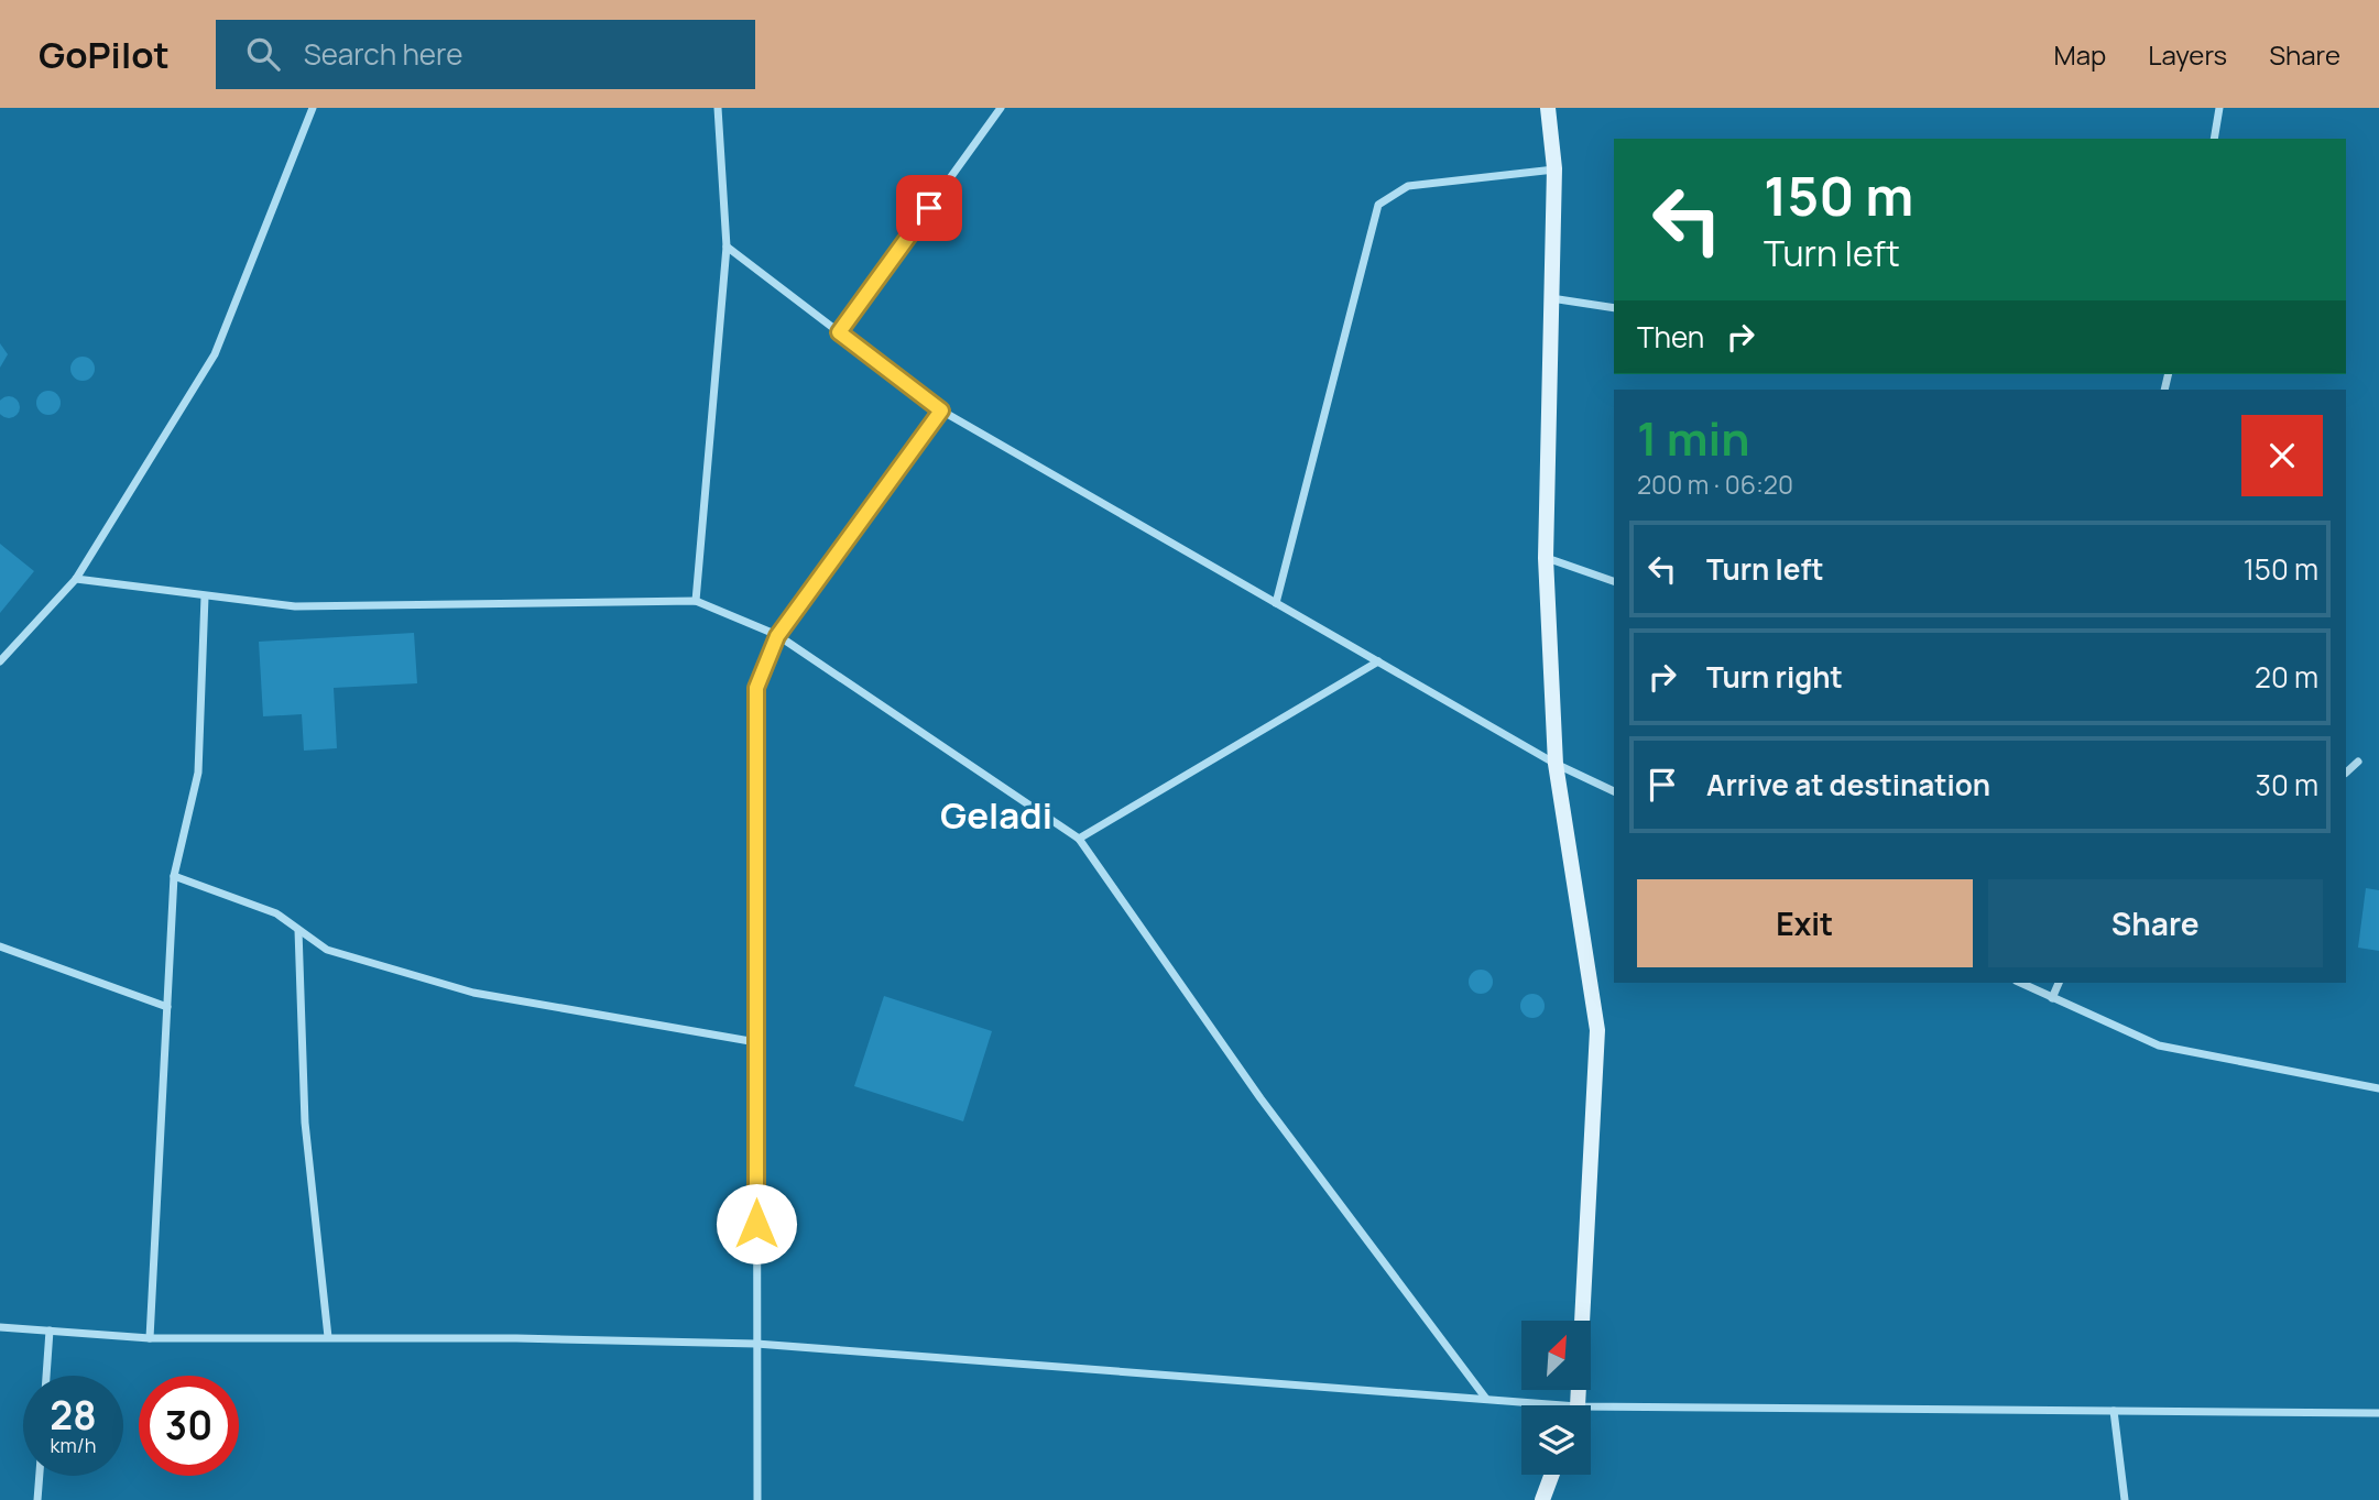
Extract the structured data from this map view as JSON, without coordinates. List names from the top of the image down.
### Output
{
  "districts": ["Geladi"],
  "north": "top right",
  "page": {
    "header": "GoPilot",
    "search": "Search here",
    "nav": ["Map", "Layers", "Share"],
    "turn": ["150 m", "Turn left"],
    "then": "Then",
    "heading": ["1 min", "200 m · 06:20"],
    "list": [
      {
        "name": "Turn left",
        "value": "150 m"
      },
      {
        "name": "Turn right",
        "value": "20 m"
      },
      {
        "name": "Arrive at destination",
        "value": "30 m"
      }
    ],
    "buttons": ["Exit", "Share"],
    "speed": "28 km/h",
    "limit": "30"
  }
}
